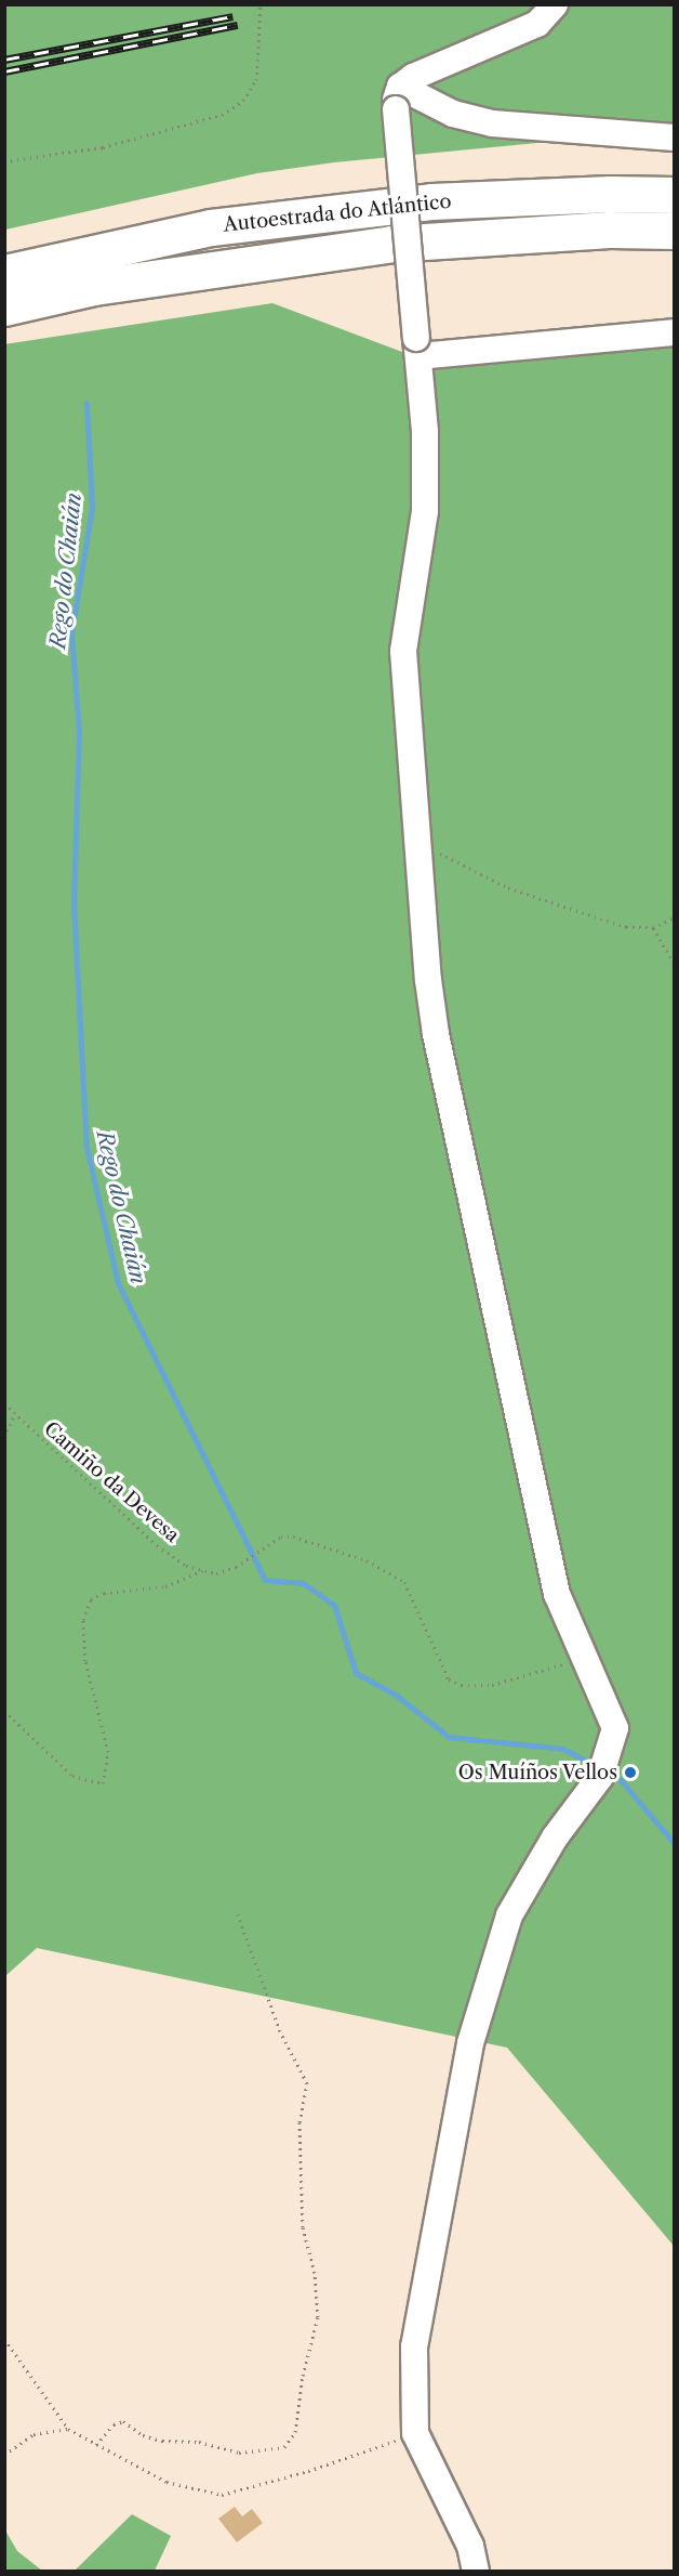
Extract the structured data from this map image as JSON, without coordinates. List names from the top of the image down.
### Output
{
  "streets": {
    "highway": ["Autoestrada do Atlántico"],
    "path": ["Camiño da Devesa"]
  },
  "water": ["Rego do Chaián"],
  "places": ["Os Muíños Vellos"]
}
